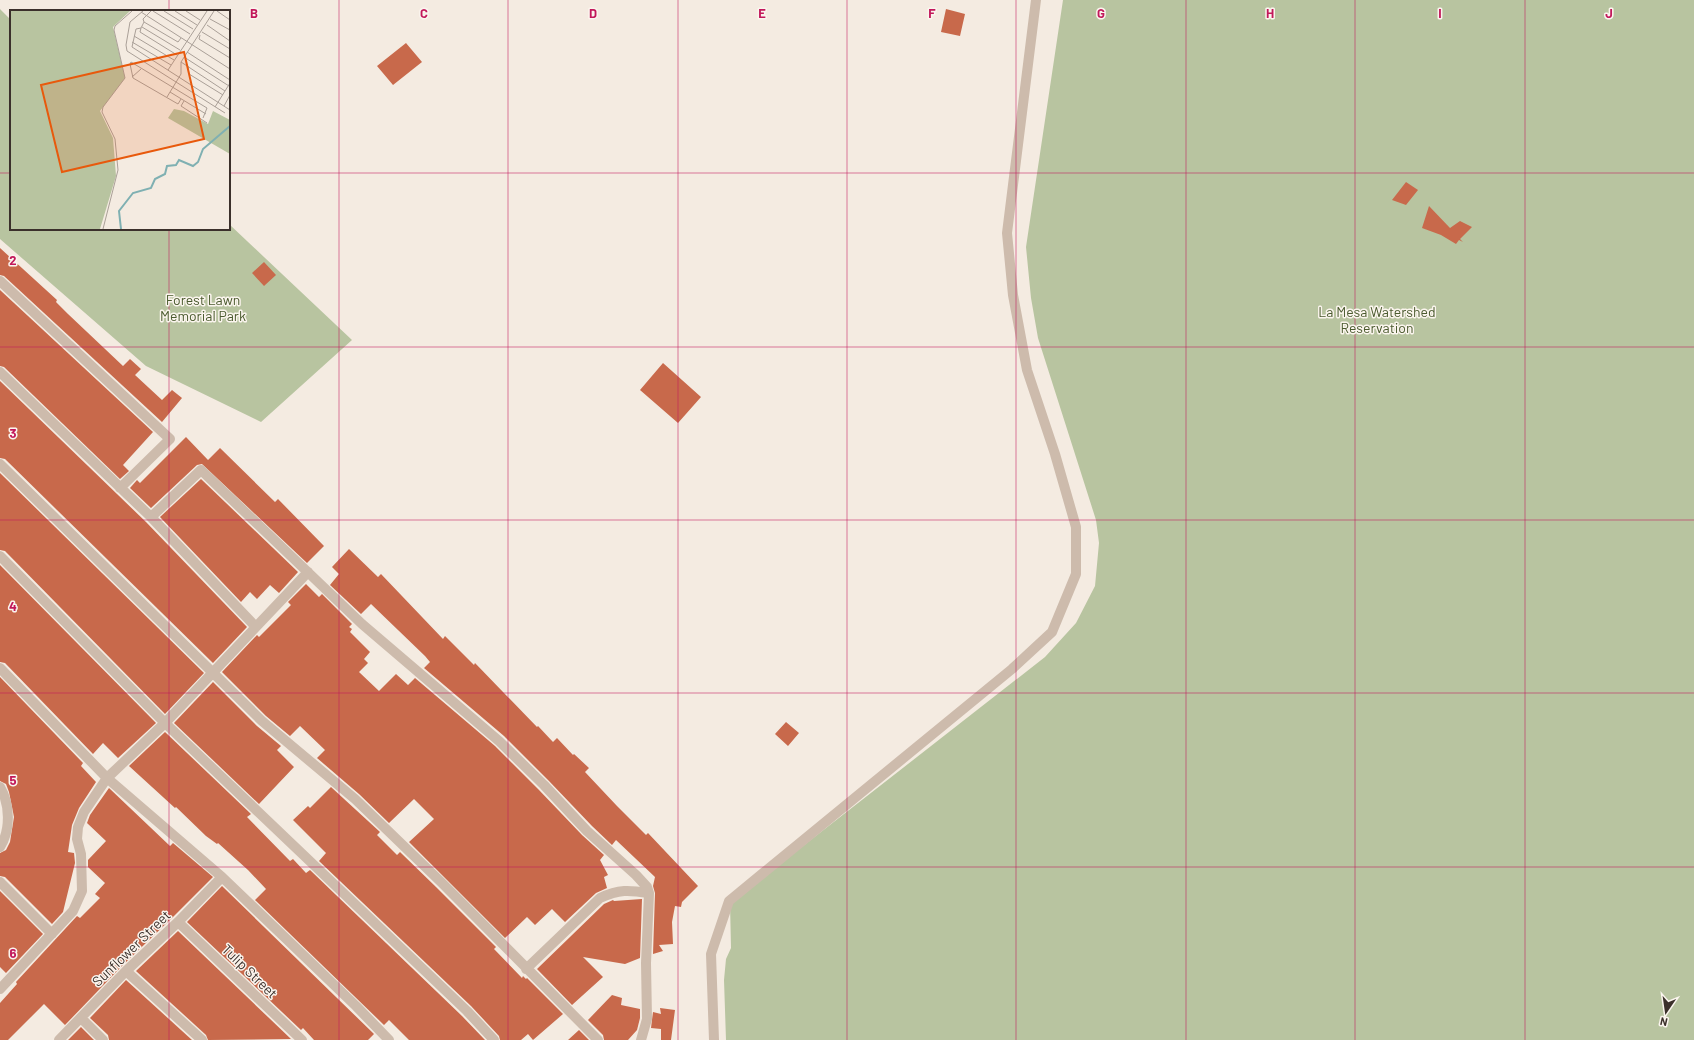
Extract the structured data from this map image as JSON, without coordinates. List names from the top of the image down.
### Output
{
  "streets": {
    "street": ["Sunflower Street", "Tulip Street"]
  },
  "crossings": [
    ["Sunflower Street", "Tulip Street"]
  ],
  "parks": ["Forest Lawn Memorial Park", "La Mesa Watershed Reservation"],
  "north": "bottom",
  "grid": {
    "columns": [
      "B",
      "C",
      "D",
      "E",
      "F",
      "G",
      "H",
      "I",
      "J"
    ],
    "rows": [
      "2",
      "3",
      "4",
      "5",
      "6"
    ]
  }
}
